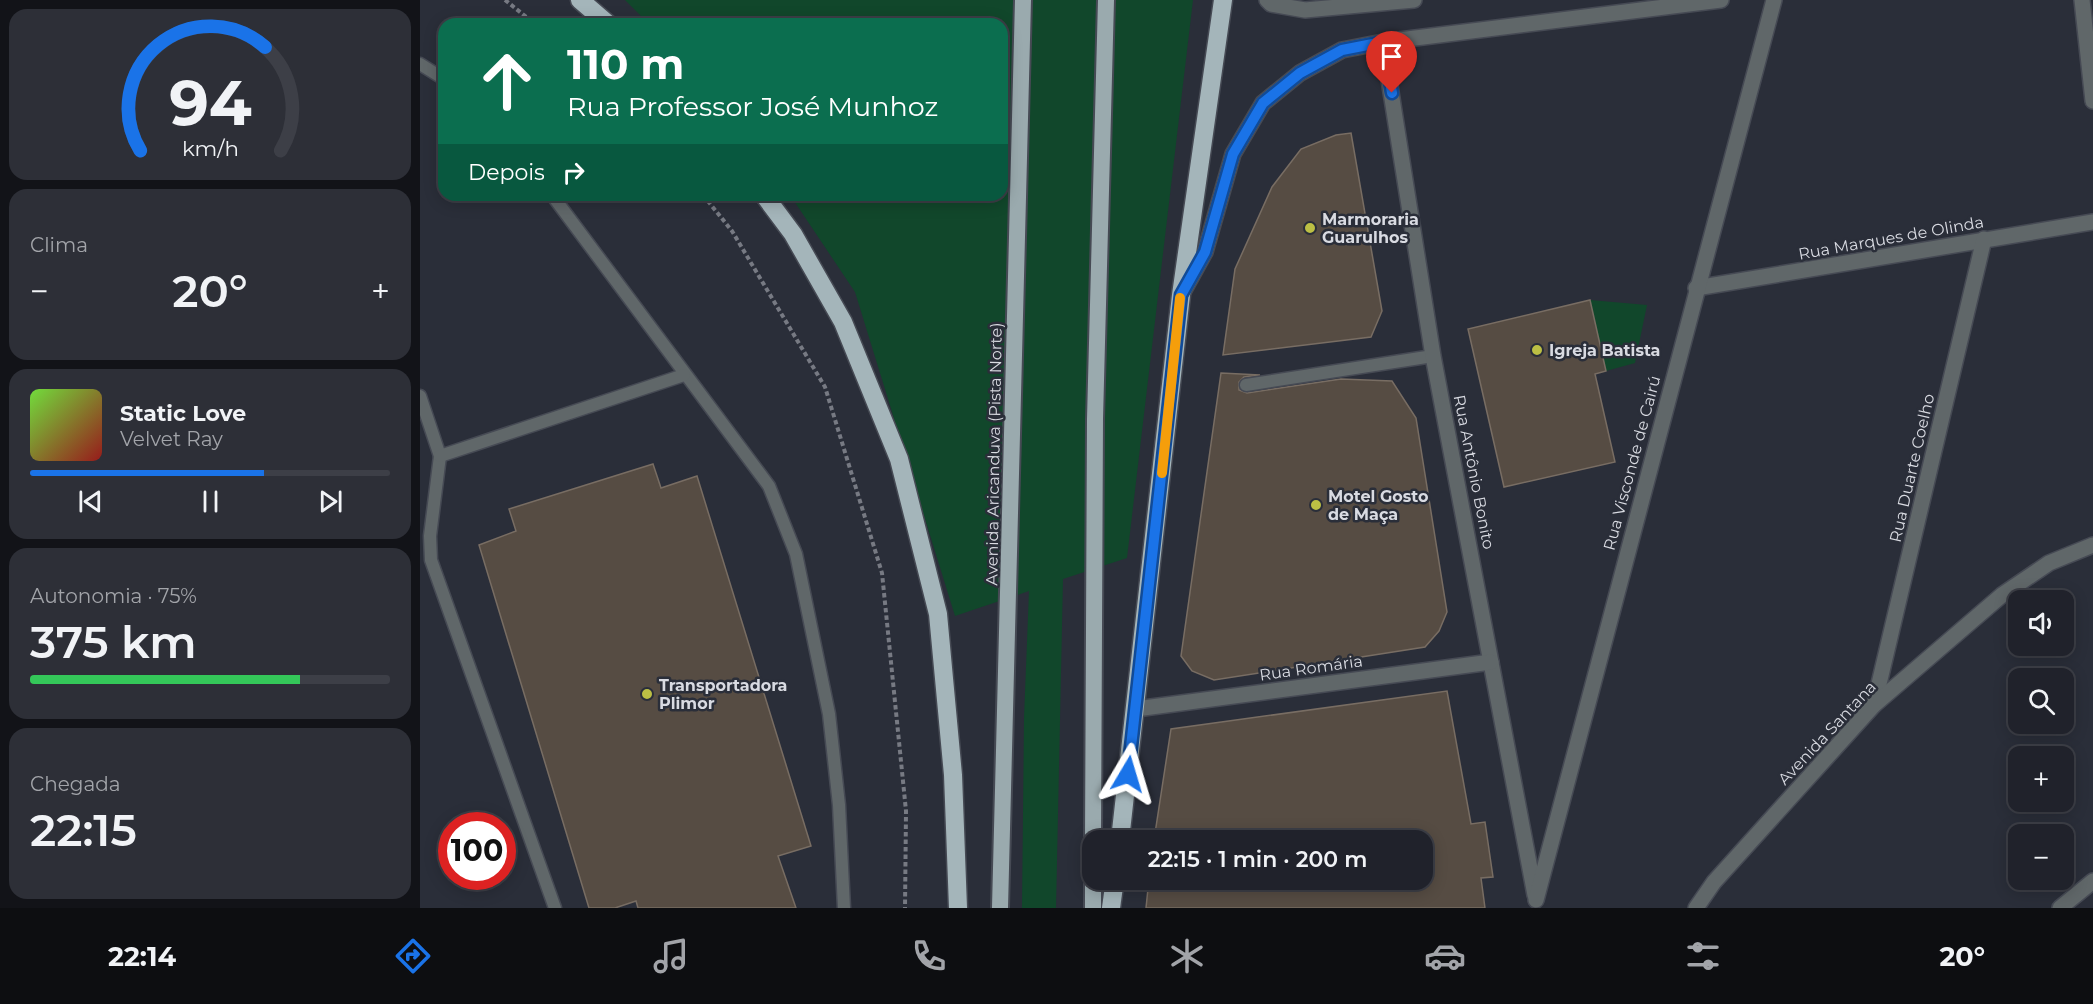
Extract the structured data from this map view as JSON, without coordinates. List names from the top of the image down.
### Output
{
  "streets": {
    "highway": ["Avenida Aricanduva (Pista Norte)"],
    "street": [
      "Rua Marques de Olinda",
      "Rua Visconde de Cairú",
      "Rua Duarte Coelho",
      "Rua Antônio Bonito",
      "Rua Romária",
      "Avenida Santana"
    ]
  },
  "crossings": [
    ["Rua Marques de Olinda", "Rua Visconde de Cairú"],
    ["Rua Marques de Olinda", "Rua Duarte Coelho"],
    ["Rua Visconde de Cairú", "Rua Antônio Bonito"],
    ["Rua Duarte Coelho", "Avenida Santana"],
    ["Rua Antônio Bonito", "Rua Romária"]
  ],
  "places": [
    "Marmoraria Guarulhos",
    "Igreja Batista",
    "Motel Gosto de Maça",
    "Transportadora Plimor"
  ],
  "page": {
    "turn": ["110 m", "Rua Professor José Munhoz"],
    "then": "Depois",
    "tile": [
      "Clima",
      ["Autonomia · 75%", "375 km"],
      ["Chegada", "22:15"]
    ],
    "heat": ["−", "20°", "+"],
    "song": ["Static Love", "Velvet Ray"],
    "map_buttons": ["+", "−"],
    "limit": "100",
    "trip": "22:15 · 1 min · 200 m",
    "tabs": ["22:14", "20°"],
    "gauge": ["94", "km/h"]
  }
}
